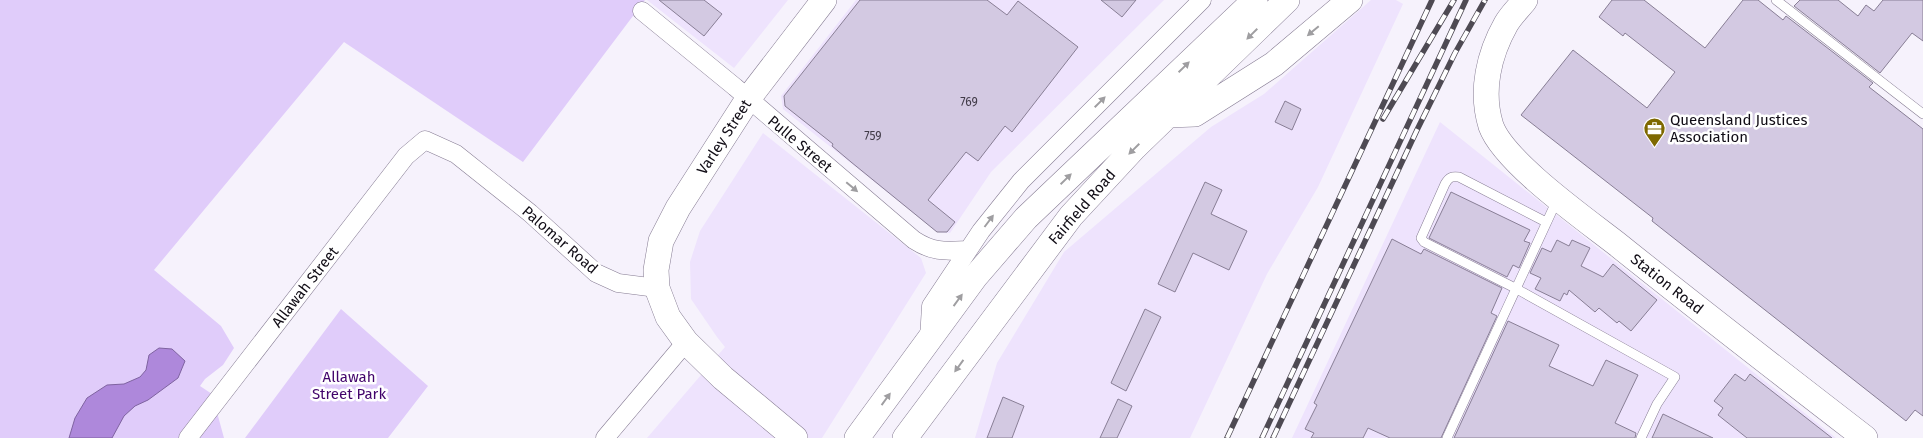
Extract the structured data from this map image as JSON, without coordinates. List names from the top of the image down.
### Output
{
  "streets": {
    "main road": ["Varley Street", "Fairfield Road", "Station Road"],
    "street": ["Pulle Street", "Palomar Road", "Allawah Street"]
  },
  "crossings": [
    ["Varley Street", "Pulle Street"],
    ["Varley Street", "Palomar Road"],
    ["Palomar Road", "Allawah Street"]
  ],
  "one_way": ["Pulle Street"],
  "parks": ["Allawah Street Park"],
  "places": {
    "office": ["Queensland Justices Association"]
  },
  "house_numbers": ["769", "759"]
}
